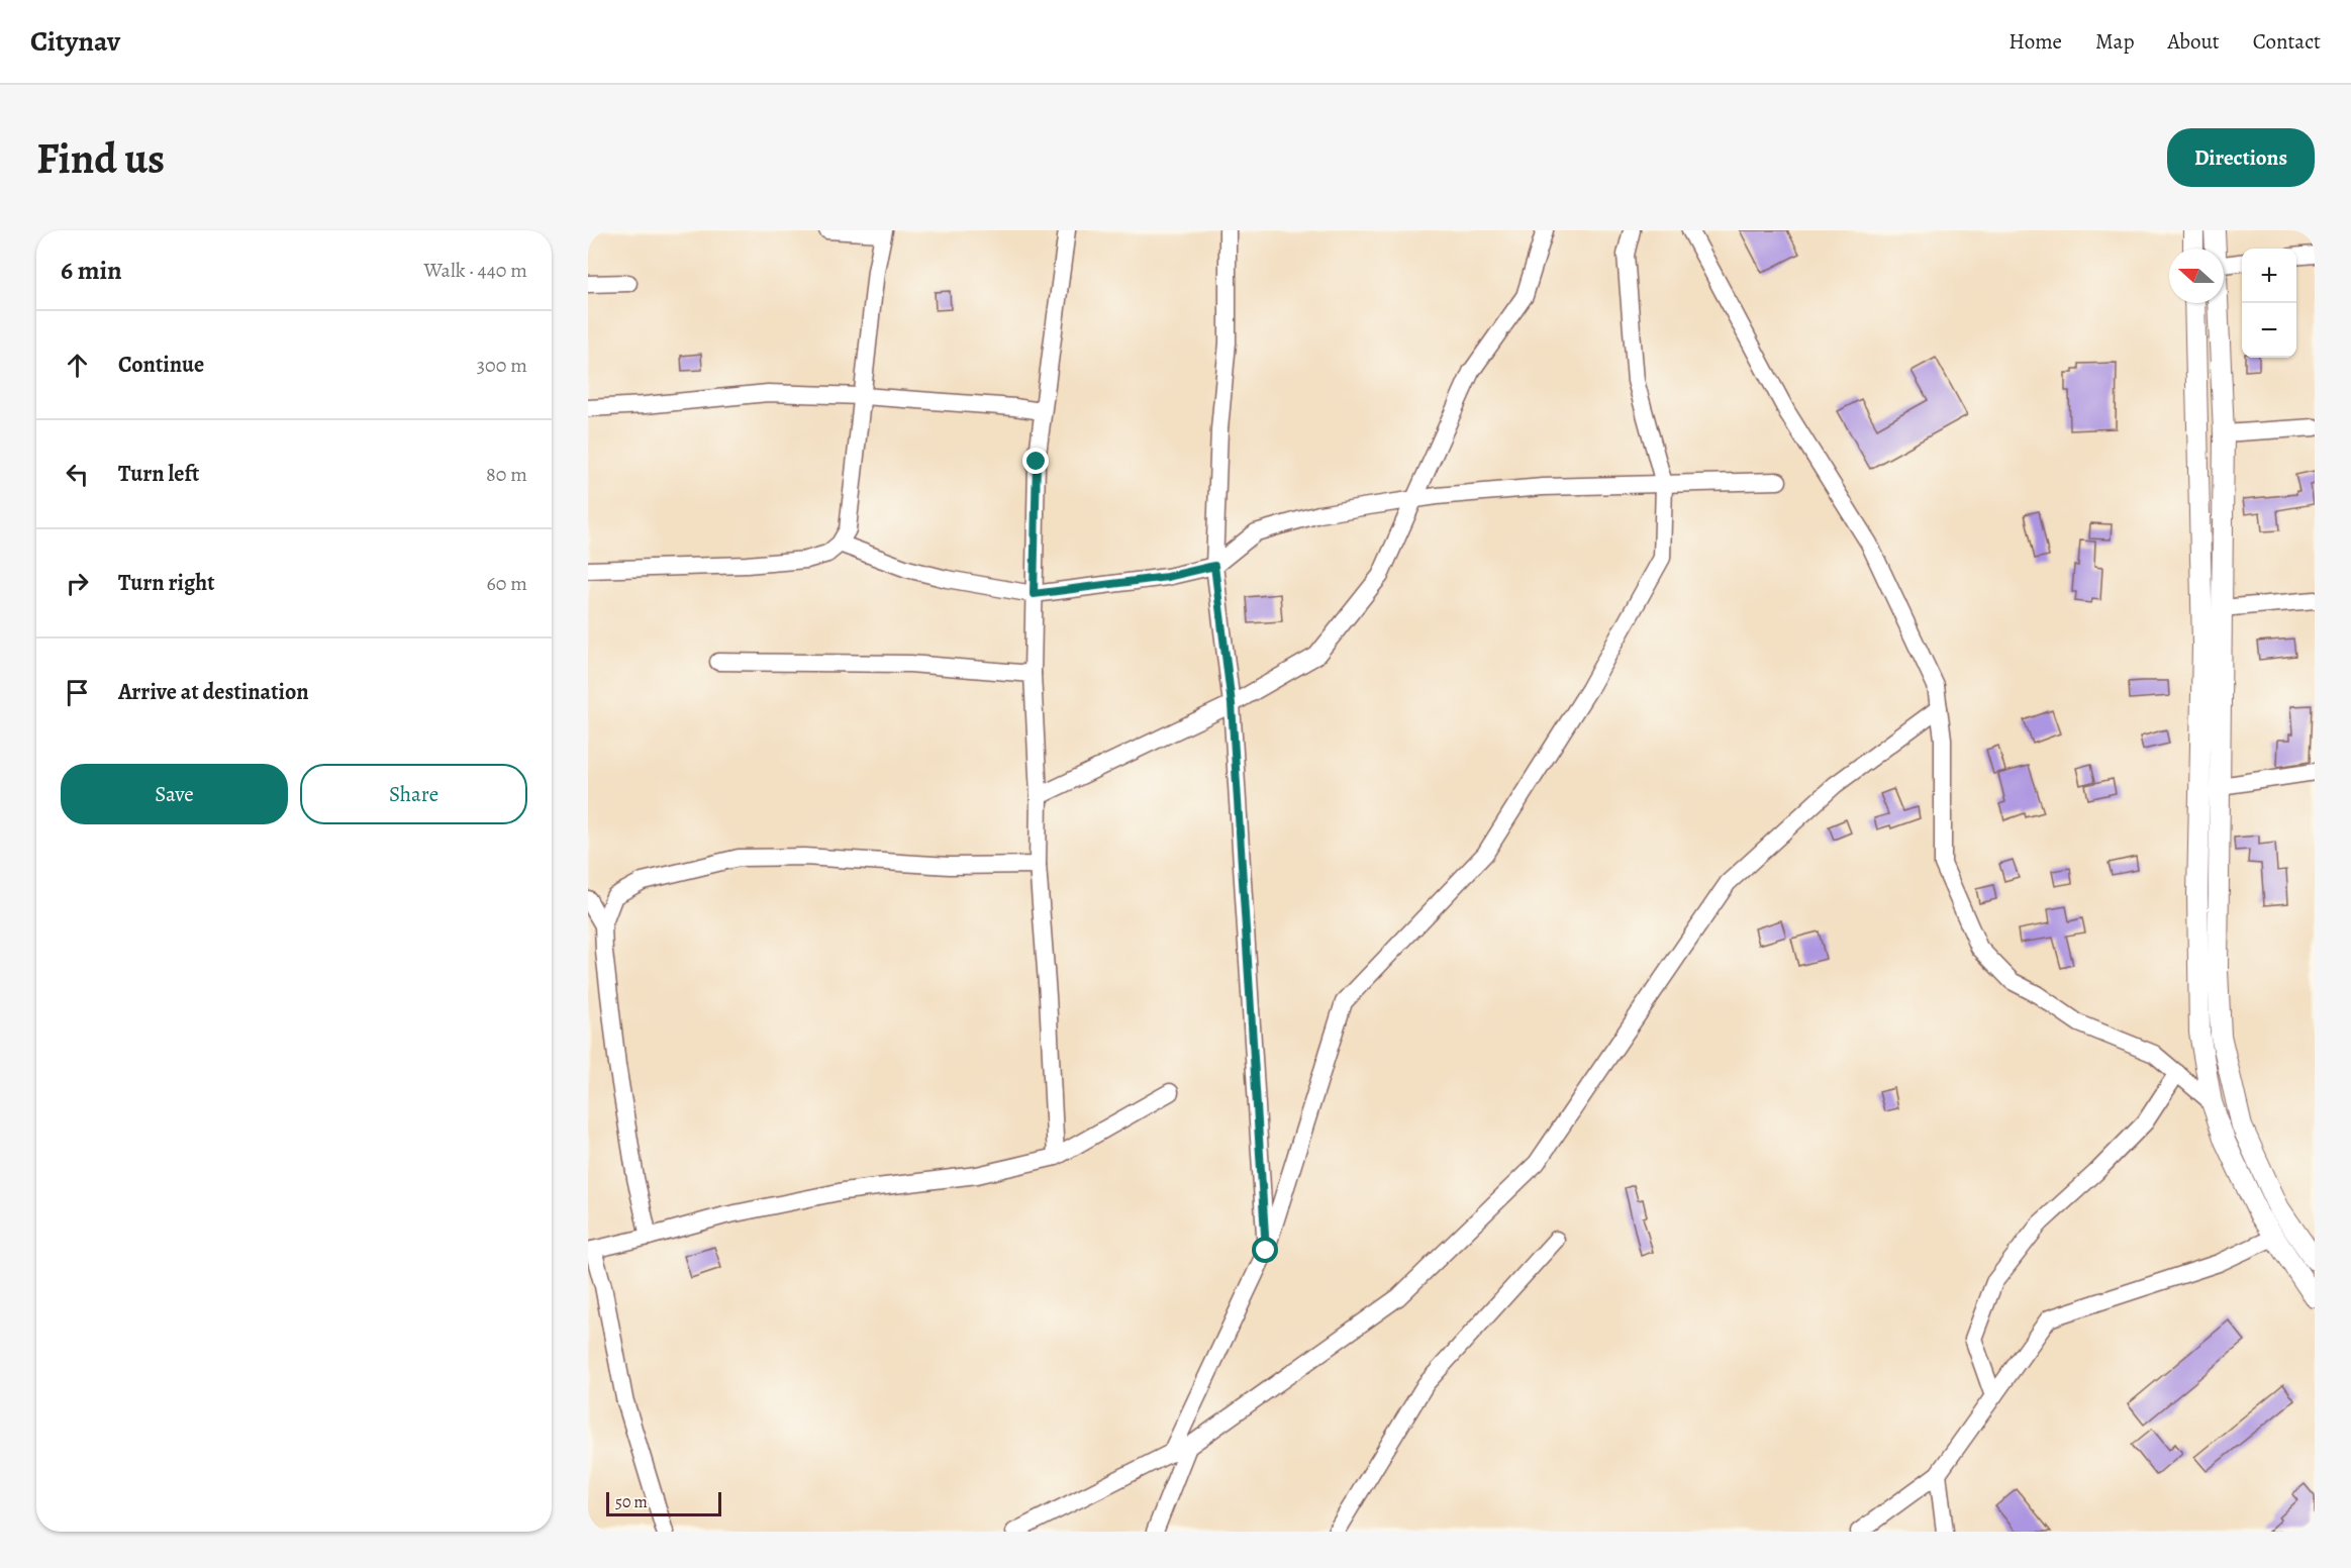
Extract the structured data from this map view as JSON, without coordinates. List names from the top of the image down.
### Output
{
  "scale_bar": "50 m",
  "north": "left",
  "page": {
    "header": "Citynav",
    "nav": [
      "Home",
      "Map",
      "About",
      "Contact"
    ],
    "buttons": [
      "Directions",
      ["Save", "Share"]
    ],
    "title": "Find us",
    "heading": ["6 min", "Walk · 440 m"],
    "map_buttons": ["+", "−"],
    "list": [
      ["Continue", "300 m"],
      ["Turn left", "80 m"],
      ["Turn right", "60 m"],
      "Arrive at destination"
    ],
    "scale": "50 m"
  }
}
